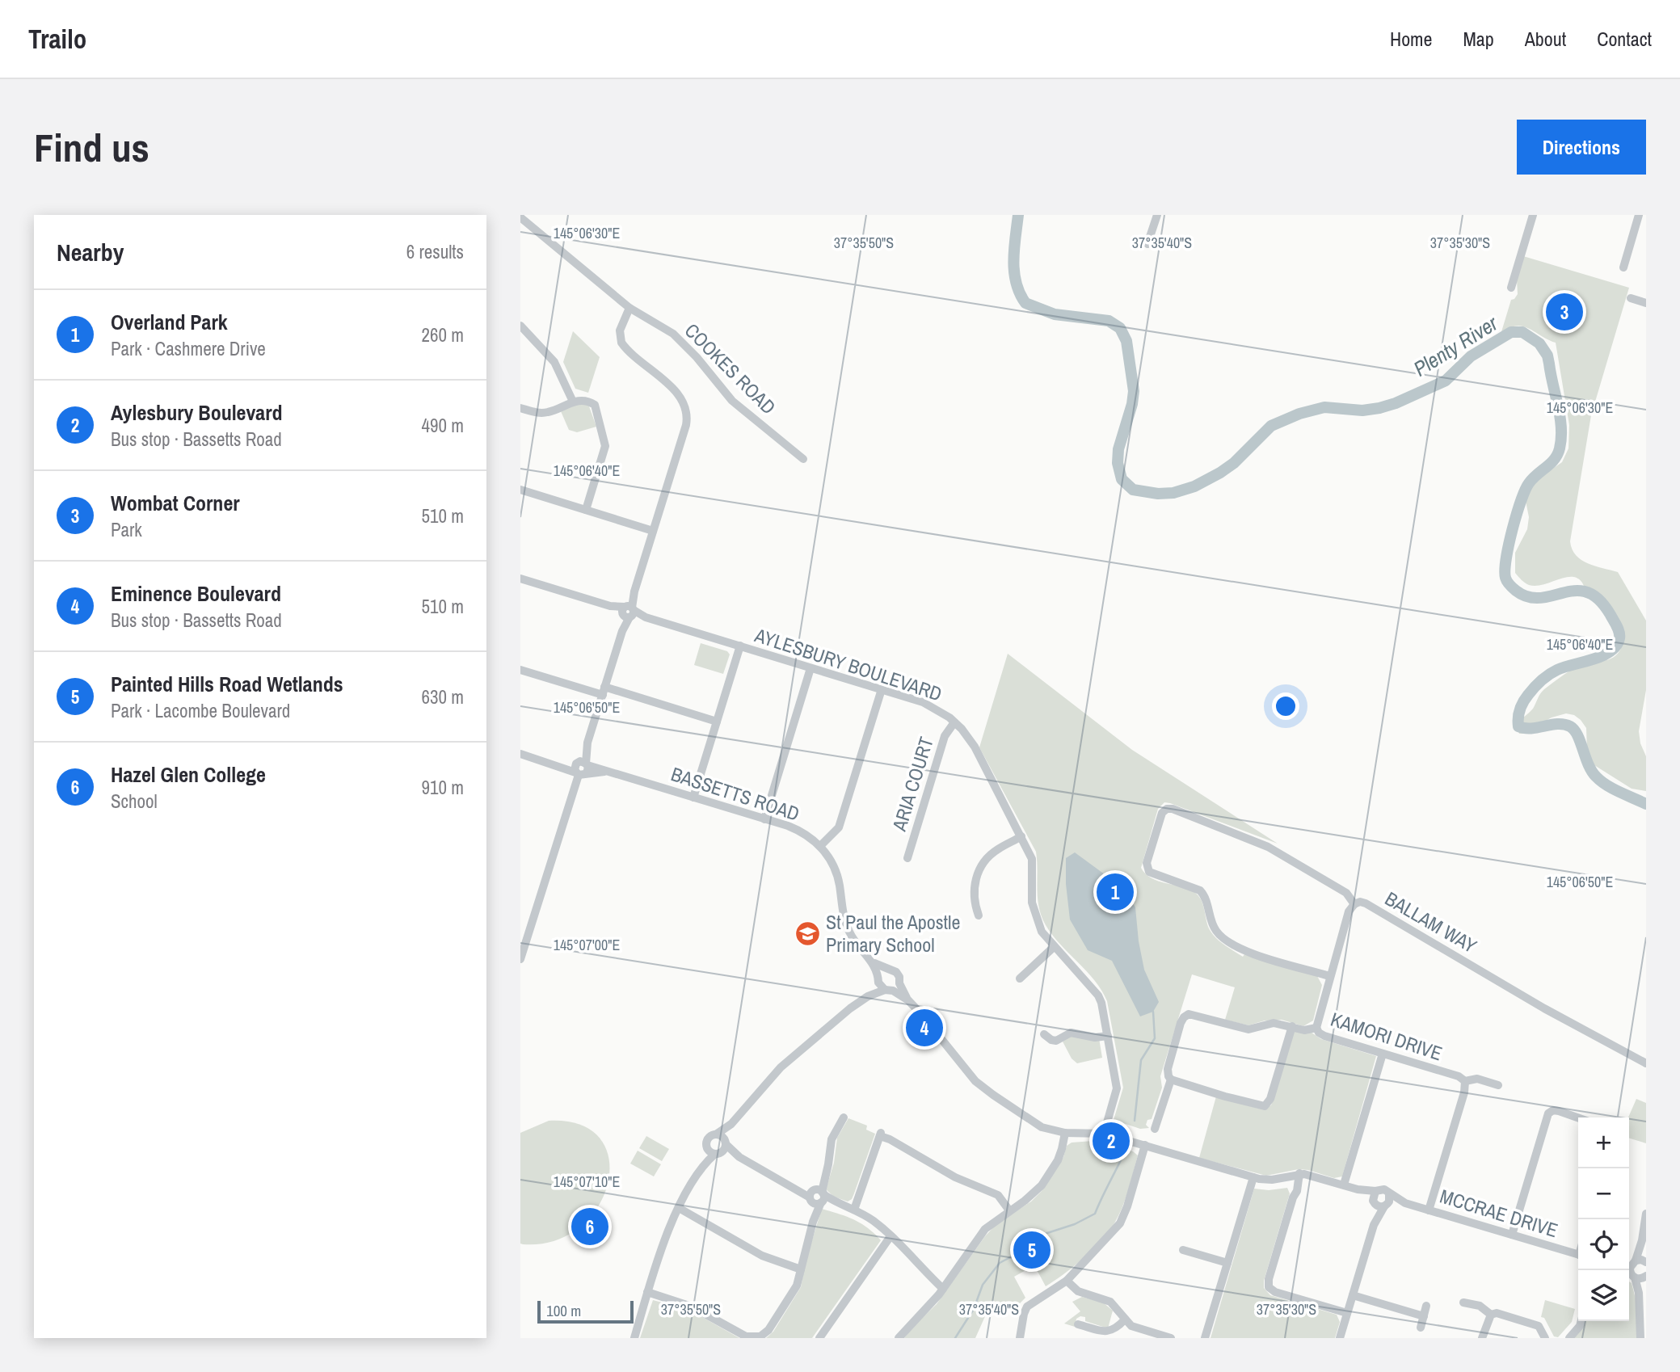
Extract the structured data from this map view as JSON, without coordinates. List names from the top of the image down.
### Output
{
  "streets": {
    "street": [
      "COOKES ROAD",
      "AYLESBURY BOULEVARD",
      "ARIA COURT",
      "BASSETTS ROAD",
      "BALLAM WAY",
      "KAMORI DRIVE",
      "MCCRAE DRIVE"
    ]
  },
  "crossings": [
    ["AYLESBURY BOULEVARD", "ARIA COURT"],
    ["AYLESBURY BOULEVARD", "BASSETTS ROAD"]
  ],
  "water": ["Plenty River"],
  "places": {
    "school or university": ["St Paul the Apostle Primary School"]
  },
  "scale_bar": "100 m",
  "page": {
    "header": "Trailo",
    "nav": [
      "Home",
      "Map",
      "About",
      "Contact"
    ],
    "buttons": "Directions",
    "title": "Find us",
    "heading": ["Nearby", "6 results"],
    "list": [
      {
        "mark": "1",
        "name": "Overland Park",
        "note": "Park · Cashmere Drive",
        "value": "260 m"
      },
      {
        "mark": "2",
        "name": "Aylesbury Boulevard",
        "note": "Bus stop · Bassetts Road",
        "value": "490 m"
      },
      {
        "mark": "3",
        "name": "Wombat Corner",
        "note": "Park",
        "value": "510 m"
      },
      {
        "mark": "4",
        "name": "Eminence Boulevard",
        "note": "Bus stop · Bassetts Road",
        "value": "510 m"
      },
      {
        "mark": "5",
        "name": "Painted Hills Road Wetlands",
        "note": "Park · Lacombe Boulevard",
        "value": "630 m"
      },
      {
        "mark": "6",
        "name": "Hazel Glen College",
        "note": "School",
        "value": "910 m"
      }
    ],
    "pins": [
      "3",
      "1",
      "4",
      "2",
      "6",
      "5"
    ],
    "map_buttons": ["+", "−"],
    "scale": "100 m"
  },
  "coordinates": [
    "145°06'30\"E",
    "37°35'50\"S",
    "37°35'40\"S",
    "37°35'30\"S",
    "145°06'40\"E",
    "145°06'50\"E",
    "145°07'00\"E",
    "145°07'10\"E"
  ]
}
